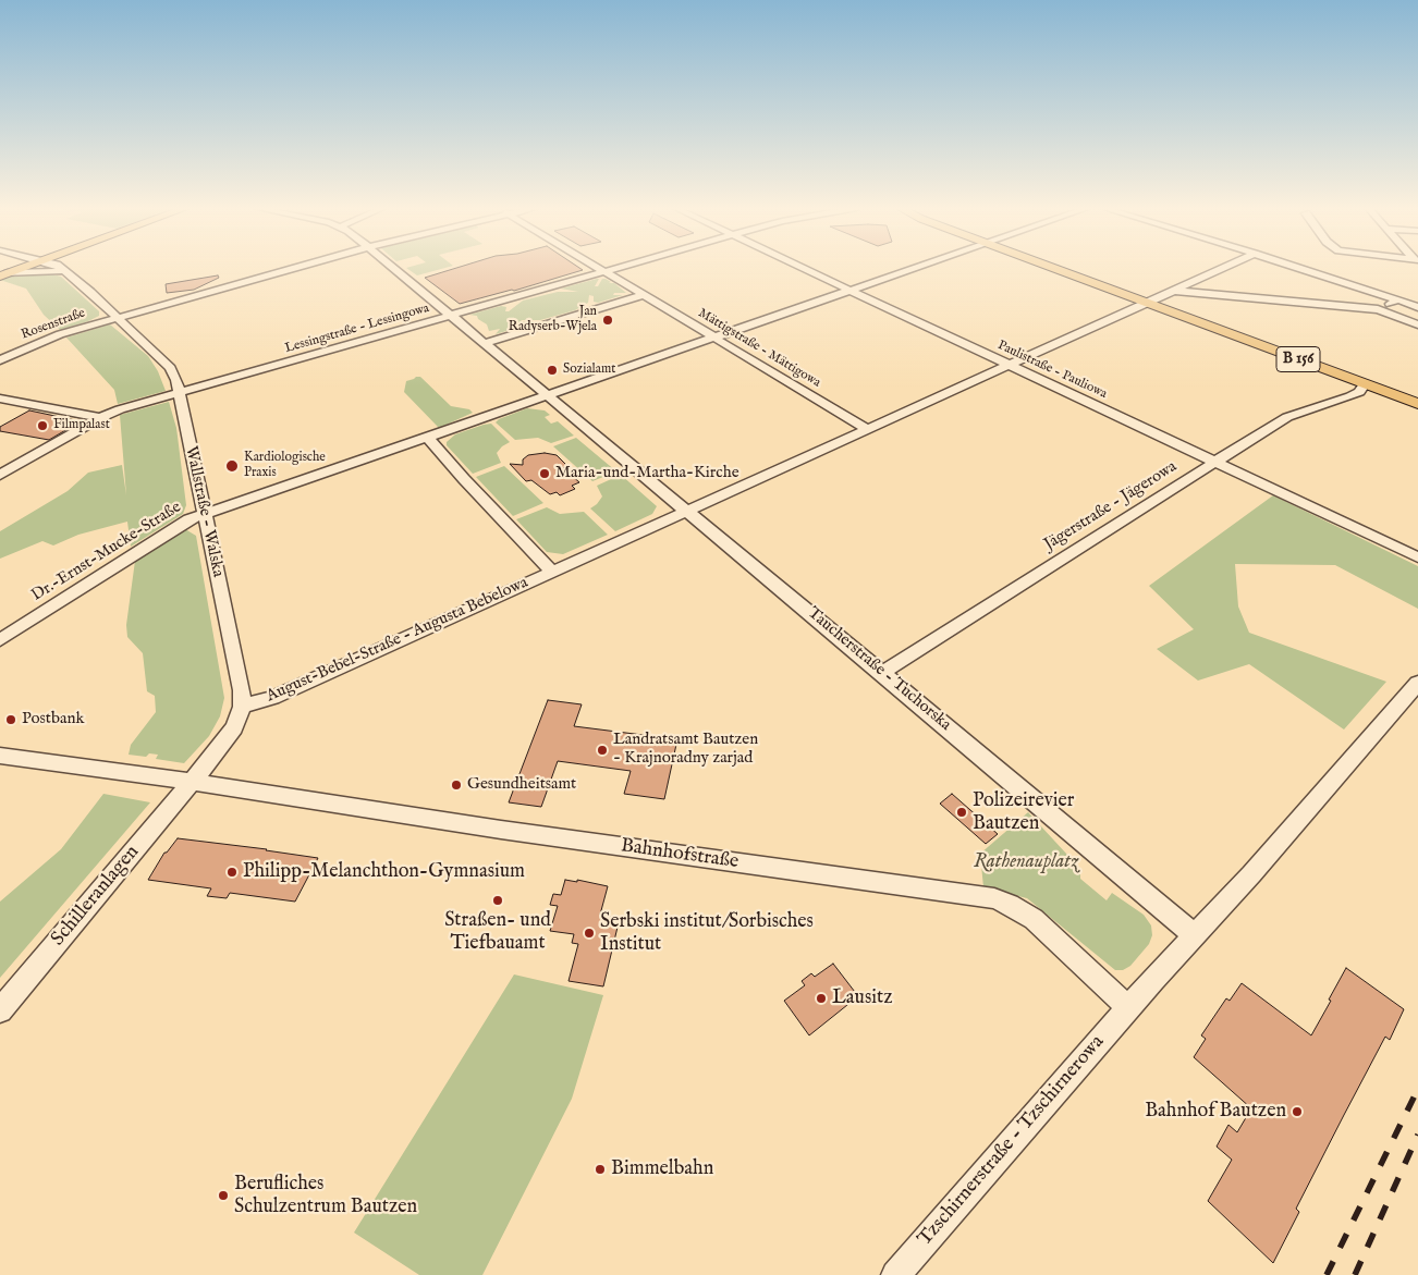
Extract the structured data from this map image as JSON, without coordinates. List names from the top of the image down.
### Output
{
  "streets": {
    "main road": ["B 156"],
    "street": [
      "Rosenstraße",
      "Lessingstraße - Lessingowa",
      "Mättigstraße - Mättigowa",
      "Paulistraße - Pauliowa",
      "Jägerstraße - Jägerowa",
      "Wallstraße - Walska",
      "Dr.-Ernst-Mucke-Straße",
      "August-Bebel-Straße - Augusta Bebelowa",
      "Taucherstraße - Tuchorska",
      "Bahnhofstraße",
      "Schilleranlagen",
      "Tzschirnerstraße - Tzschirnerowa"
    ]
  },
  "crossings": [
    ["Rosenstraße", "Wallstraße - Walska"],
    ["Lessingstraße - Lessingowa", "Mättigstraße - Mättigowa"],
    ["Lessingstraße - Lessingowa", "Wallstraße - Walska"],
    ["Mättigstraße - Mättigowa", "Dr.-Ernst-Mucke-Straße"],
    ["Mättigstraße - Mättigowa", "August-Bebel-Straße - Augusta Bebelowa"],
    ["B 156", "Jägerstraße - Jägerowa"],
    ["B 156", "August-Bebel-Straße - Augusta Bebelowa"],
    ["Paulistraße - Pauliowa", "Jägerstraße - Jägerowa"],
    ["Paulistraße - Pauliowa", "Dr.-Ernst-Mucke-Straße"],
    ["Paulistraße - Pauliowa", "August-Bebel-Straße - Augusta Bebelowa"],
    ["Jägerstraße - Jägerowa", "Taucherstraße - Tuchorska"],
    ["Wallstraße - Walska", "Dr.-Ernst-Mucke-Straße"],
    ["Wallstraße - Walska", "August-Bebel-Straße - Augusta Bebelowa"],
    ["Dr.-Ernst-Mucke-Straße", "Taucherstraße - Tuchorska"],
    ["August-Bebel-Straße - Augusta Bebelowa", "Taucherstraße - Tuchorska"],
    ["Taucherstraße - Tuchorska", "Tzschirnerstraße - Tzschirnerowa"],
    ["Bahnhofstraße", "Schilleranlagen"],
    ["Bahnhofstraße", "Tzschirnerstraße - Tzschirnerowa"]
  ],
  "parks": ["Rathenauplatz"],
  "places": [
    "Jan Radyserb-Wjela",
    "Sozialamt",
    "Filmpalast",
    "Kardiologische Praxis",
    "Maria-und-Martha-Kirche",
    "Postbank",
    "Landratsamt Bautzen - Krajnoradny zarjad",
    "Gesundheitsamt",
    "Polizeirevier Bautzen",
    "Philipp-Melanchthon-Gymnasium",
    "Straßen- und Tiefbauamt",
    "Serbski institut/Sorbisches Institut",
    "Lausitz",
    "Bahnhof Bautzen",
    "Bimmelbahn",
    "Berufliches Schulzentrum Bautzen"
  ]
}
